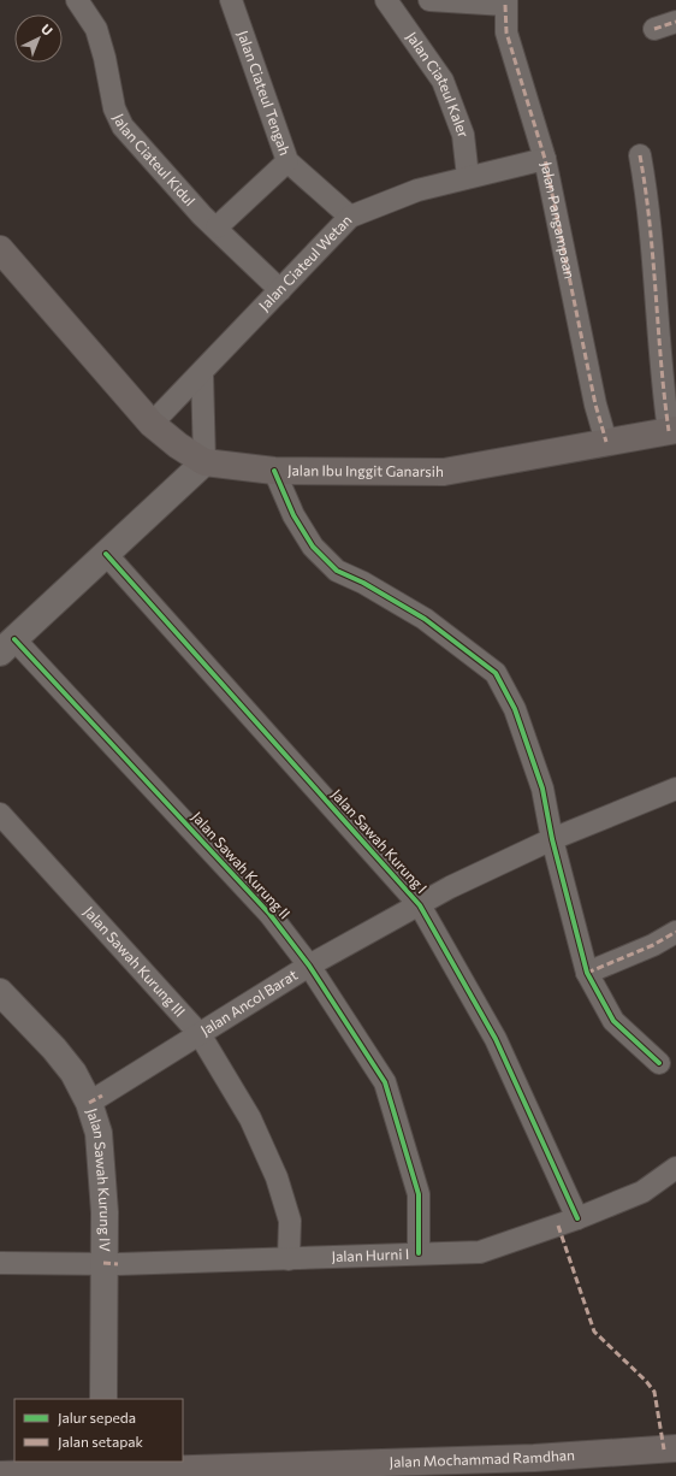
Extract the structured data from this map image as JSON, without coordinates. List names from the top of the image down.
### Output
{
  "streets": {
    "main road": ["Jalan Ibu Inggit Ganarsih", "Jalan Mochammad Ramdhan"],
    "street": [
      "Jalan Ciateul Kaler",
      "Jalan Ciateul Tengah",
      "Jalan Ciateul Kidul",
      "Jalan Pangampaan",
      "Jalan Ciateul Wetan",
      "Jalan Sawah Kurung I",
      "Jalan Sawah Kurung II",
      "Jalan Sawah Kurung III",
      "Jalan Ancol Barat",
      "Jalan Sawah Kurung IV",
      "Jalan Hurni I"
    ]
  },
  "crossings": [
    ["Jalan Ciateul Kaler", "Jalan Ciateul Wetan"],
    ["Jalan Ciateul Tengah", "Jalan Ciateul Wetan"],
    ["Jalan Ciateul Kidul", "Jalan Ciateul Wetan"],
    ["Jalan Pangampaan", "Jalan Ciateul Wetan"],
    ["Jalan Pangampaan", "Jalan Ibu Inggit Ganarsih"],
    ["Jalan Ciateul Wetan", "Jalan Ibu Inggit Ganarsih"],
    ["Jalan Sawah Kurung I", "Jalan Ancol Barat"],
    ["Jalan Sawah Kurung I", "Jalan Hurni I"],
    ["Jalan Sawah Kurung II", "Jalan Ancol Barat"],
    ["Jalan Sawah Kurung II", "Jalan Hurni I"],
    ["Jalan Sawah Kurung III", "Jalan Ancol Barat"],
    ["Jalan Sawah Kurung III", "Jalan Hurni I"],
    ["Jalan Ancol Barat", "Jalan Sawah Kurung IV"],
    ["Jalan Sawah Kurung IV", "Jalan Hurni I"]
  ],
  "legend": ["Jalur sepeda", "Jalan setapak"],
  "north": "top right"
}
